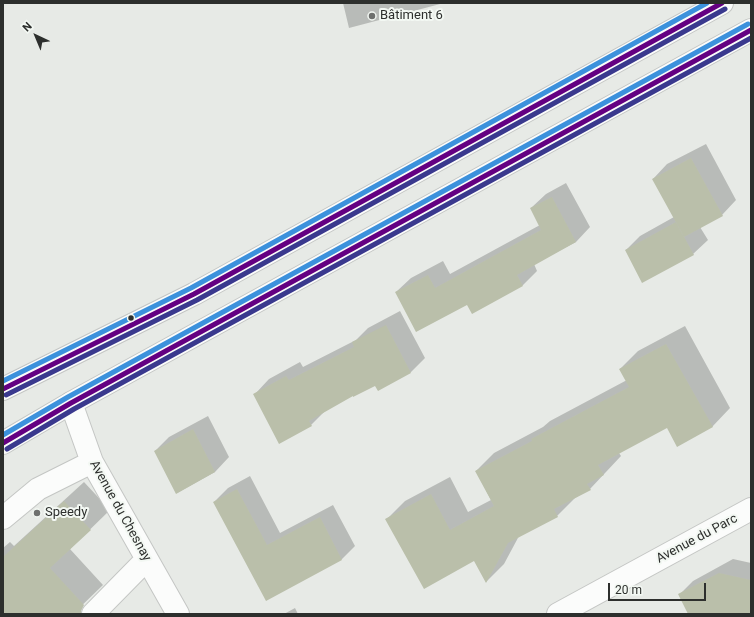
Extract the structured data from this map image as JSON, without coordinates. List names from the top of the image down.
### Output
{
  "streets": {
    "main road": ["Avenue du Chesnay", "Avenue du Parc"]
  },
  "places": ["Bâtiment 6", "Speedy"],
  "scale_bar": "20 m",
  "north": "top left"
}
